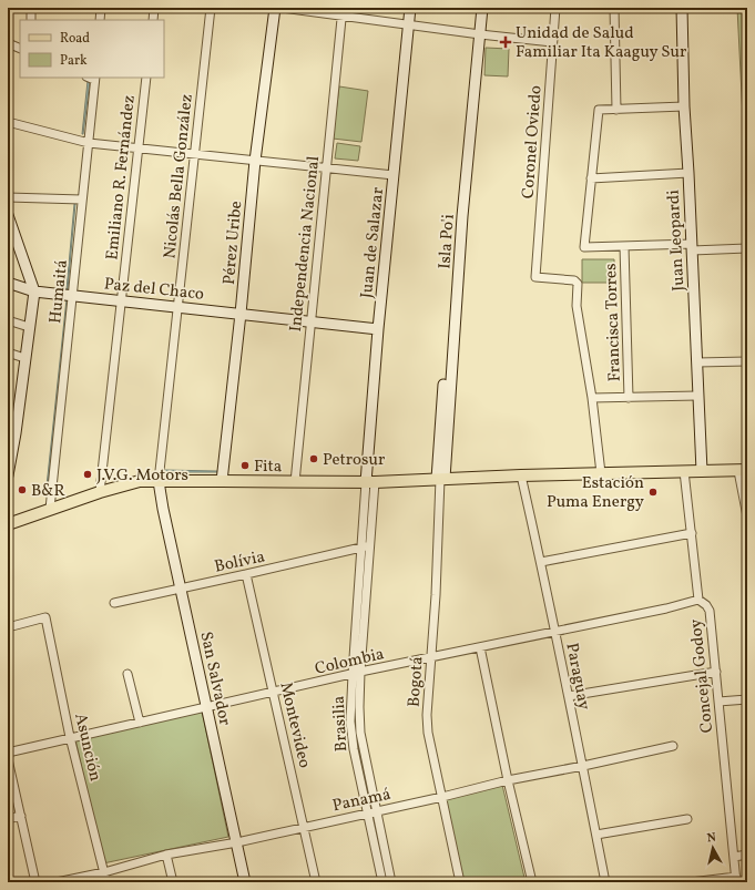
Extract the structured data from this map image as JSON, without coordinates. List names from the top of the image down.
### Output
{
  "streets": {
    "street": [
      "Coronel Oviedo",
      "Nicolás Bella González",
      "Emiliano R. Fernández",
      "Juan Leopardi",
      "Isla Po'i",
      "Pérez Uribe",
      "Juan de Salazar",
      "Independencia Nacional",
      "Paz del Chaco",
      "Humaitá",
      "Francisca Torres",
      "Bolívia",
      "Colombia",
      "Paraguay",
      "Concejal Godoy",
      "San Salvador",
      "Bogotá",
      "Brasilia",
      "Montevideo",
      "Asunción",
      "Panamá"
    ]
  },
  "crossings": [
    ["Nicolás Bella González", "Paz del Chaco"],
    ["Nicolás Bella González", "San Salvador"],
    ["Emiliano R. Fernández", "Paz del Chaco"],
    ["Isla Po'i", "Bogotá"],
    ["Pérez Uribe", "Paz del Chaco"],
    ["Juan de Salazar", "Paz del Chaco"],
    ["Juan de Salazar", "Brasilia"],
    ["Independencia Nacional", "Paz del Chaco"],
    ["Paz del Chaco", "Humaitá"],
    ["Bolívia", "San Salvador"],
    ["Bolívia", "Brasilia"],
    ["Bolívia", "Montevideo"],
    ["Colombia", "Paraguay"],
    ["Colombia", "Concejal Godoy"],
    ["Colombia", "San Salvador"],
    ["Colombia", "Bogotá"],
    ["Colombia", "Brasilia"],
    ["Colombia", "Montevideo"],
    ["Colombia", "Asunción"],
    ["Paraguay", "Panamá"],
    ["San Salvador", "Panamá"],
    ["Bogotá", "Panamá"],
    ["Brasilia", "Panamá"],
    ["Montevideo", "Panamá"],
    ["Asunción", "Panamá"]
  ],
  "places": {
    "health": ["Unidad de Salud Familiar Ita Kaaguy Sur"],
    "other": [
      "Petrosur",
      "Fita",
      "J.V.G. Motors",
      "B&R",
      "Estación Puma Energy"
    ]
  },
  "legend": ["Road", "Park"],
  "north": "top"
}
